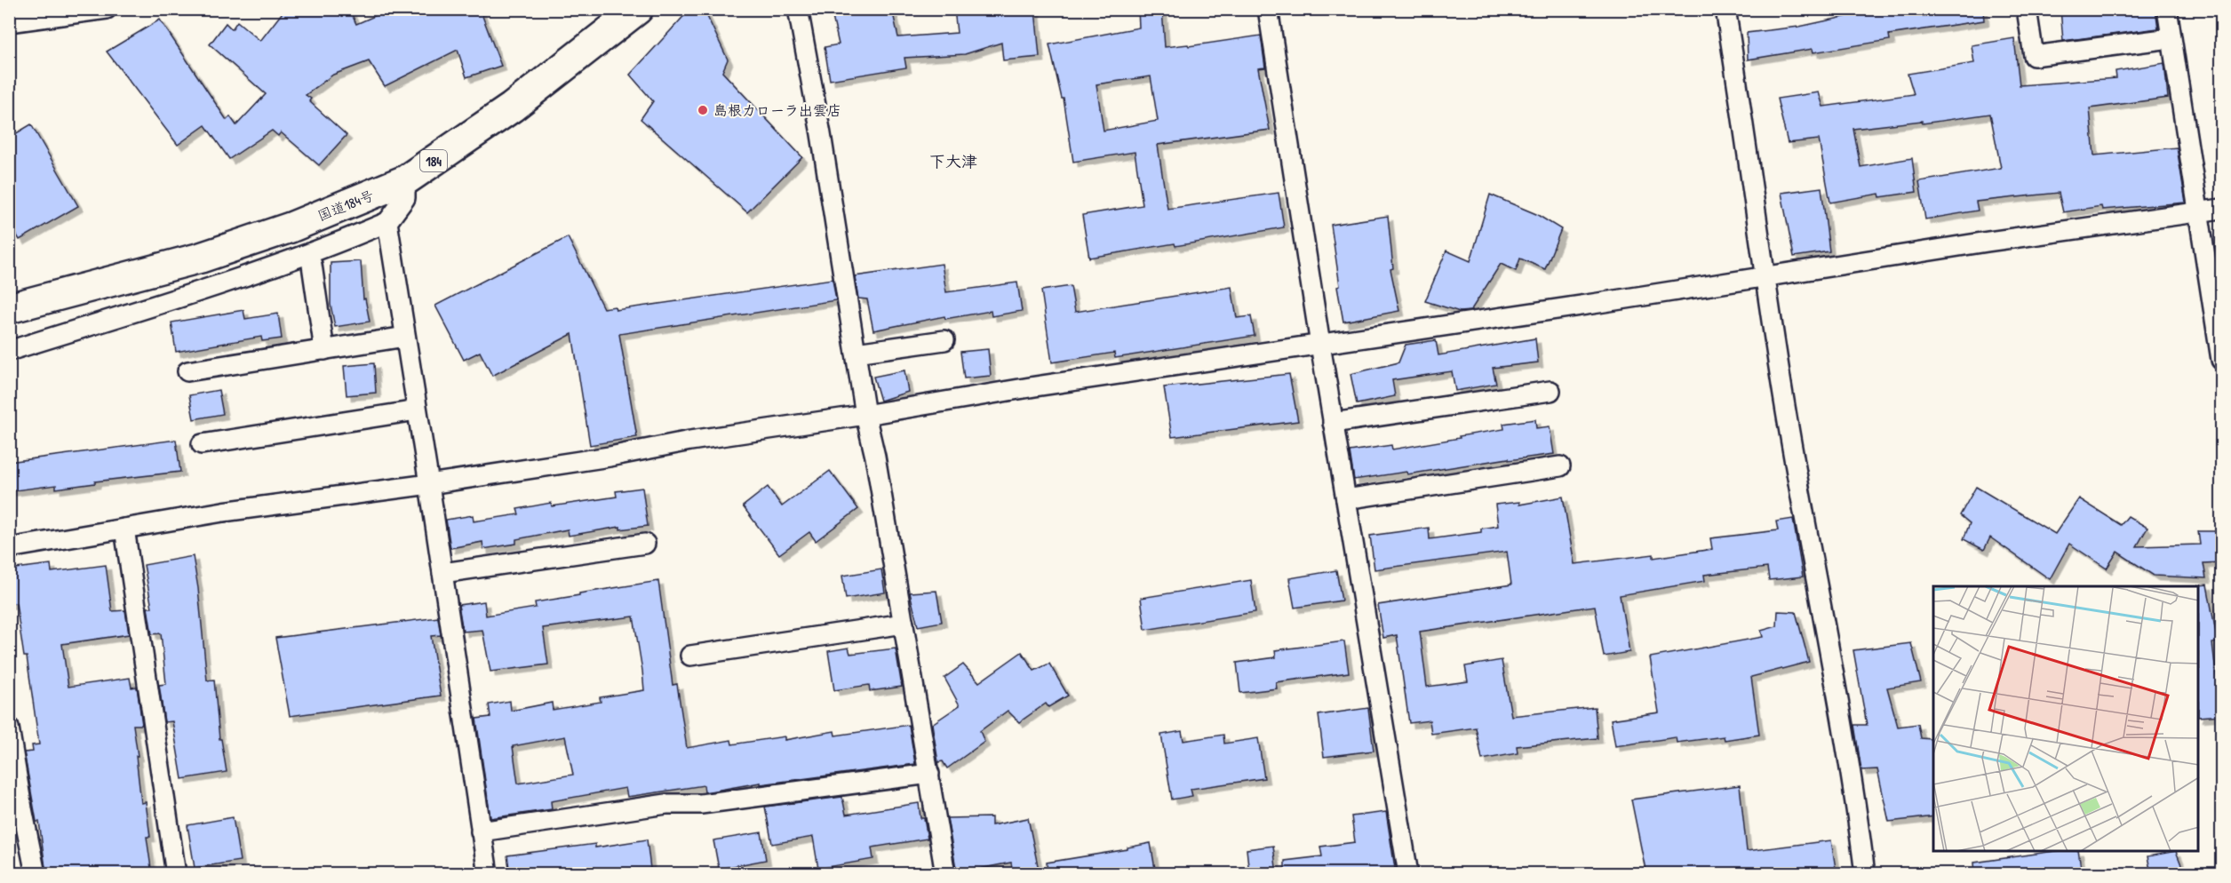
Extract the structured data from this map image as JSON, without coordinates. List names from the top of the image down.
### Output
{
  "streets": {
    "highway": ["184", "国道184号"]
  },
  "districts": ["下大津"],
  "places": ["島根カローラ出雲店"]
}
